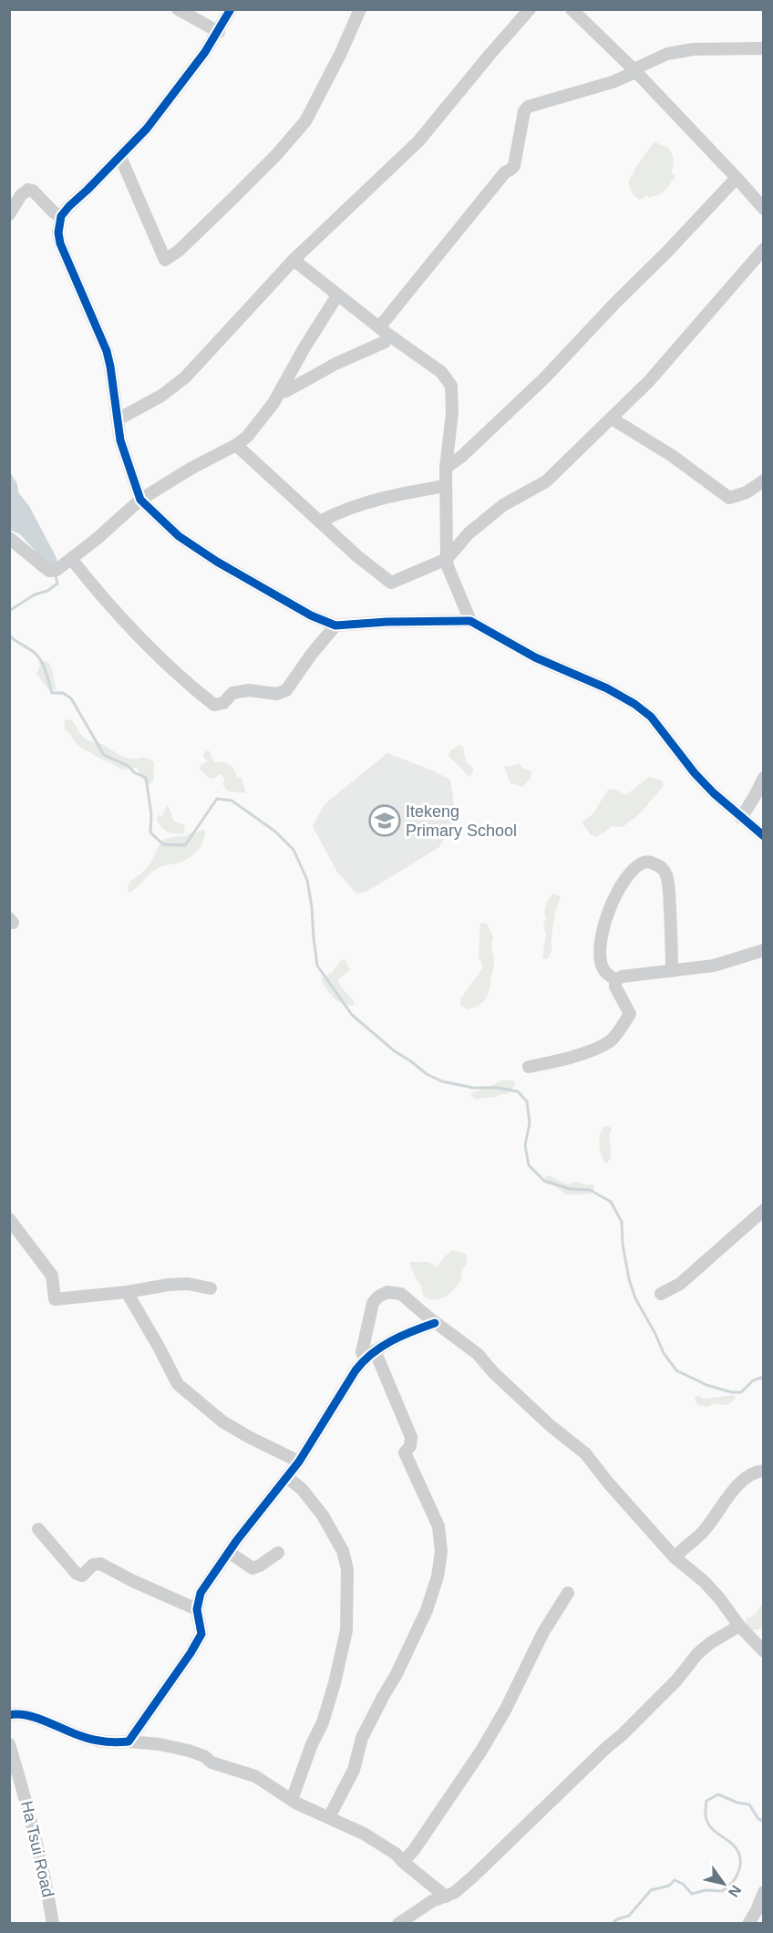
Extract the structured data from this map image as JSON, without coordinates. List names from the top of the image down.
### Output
{
  "streets": {
    "street": ["Ha Tsui Road"]
  },
  "places": {
    "school or university": ["Itekeng Primary School"]
  },
  "north": "bottom right"
}
